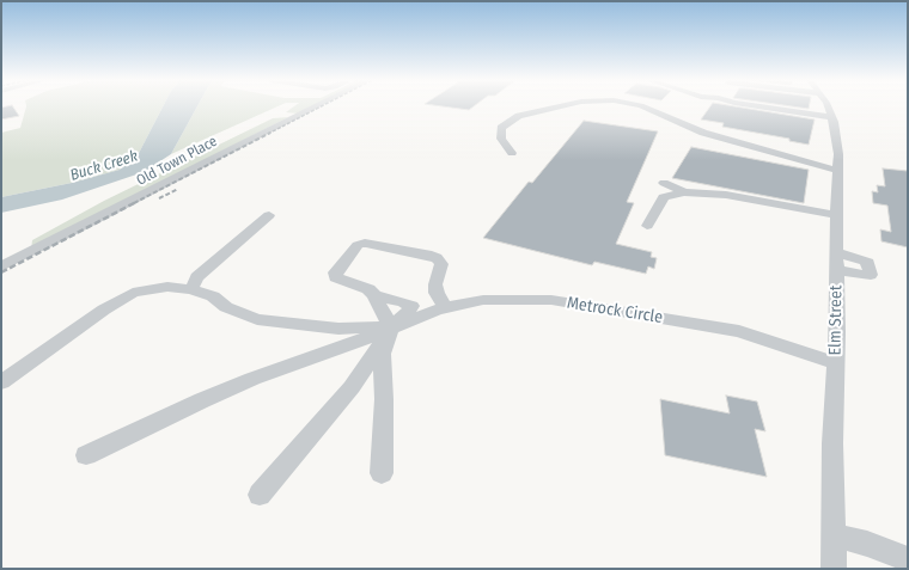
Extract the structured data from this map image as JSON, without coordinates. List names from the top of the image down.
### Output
{
  "streets": {
    "street": ["Old Town Place", "Metrock Circle", "Elm Street"]
  },
  "crossings": [
    ["Metrock Circle", "Elm Street"]
  ],
  "water": ["Buck Creek"]
}
